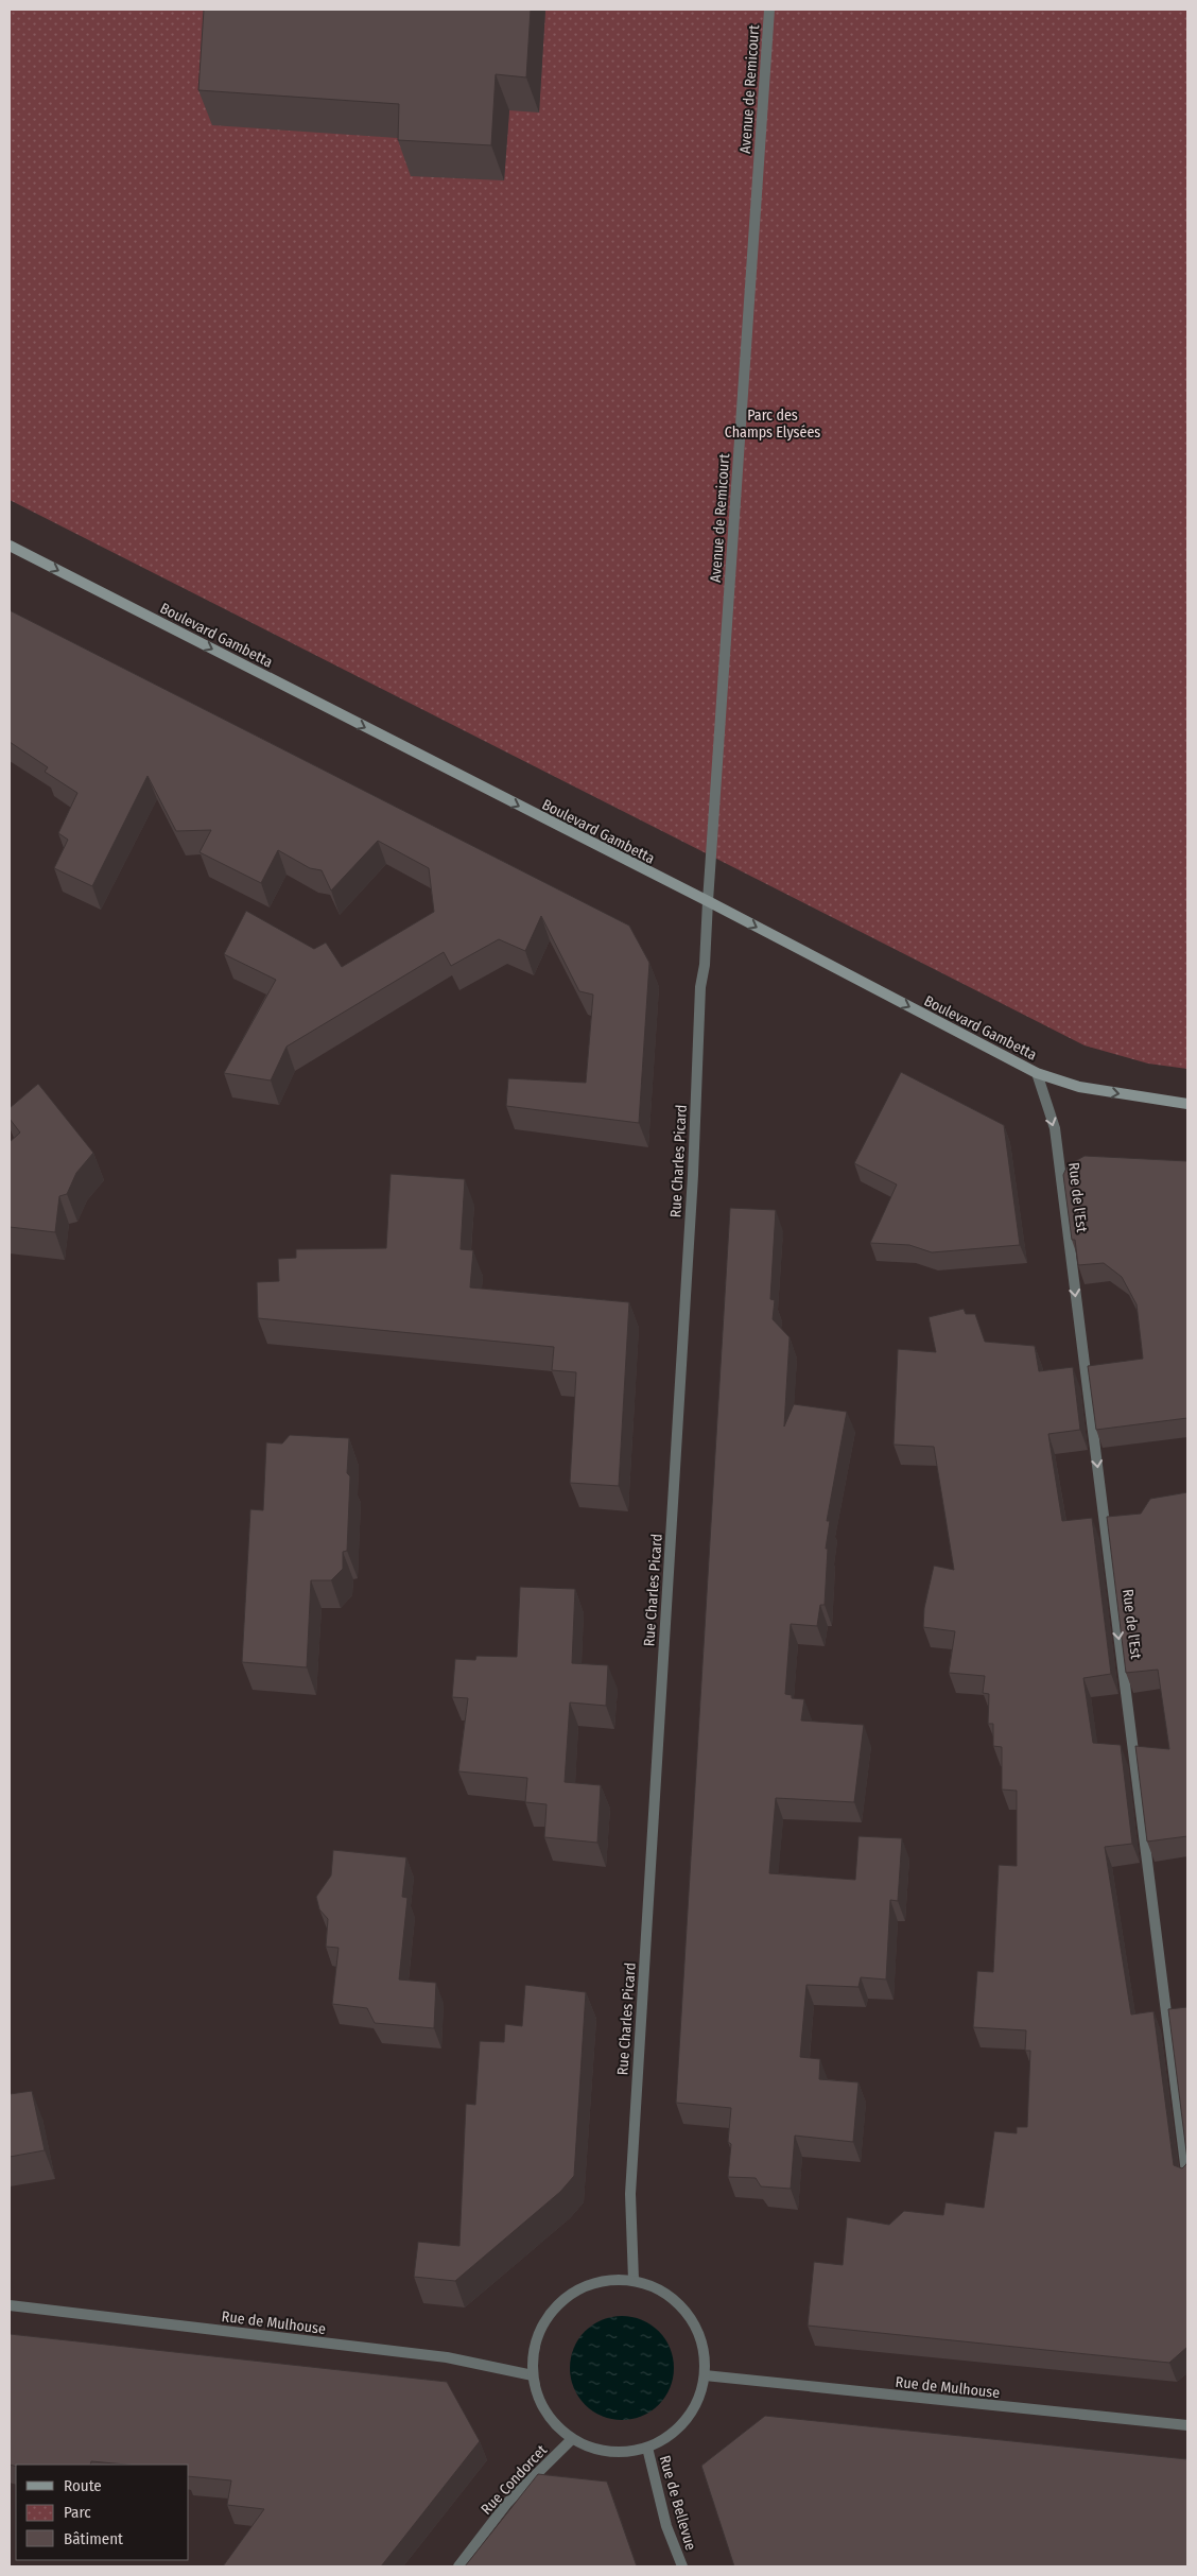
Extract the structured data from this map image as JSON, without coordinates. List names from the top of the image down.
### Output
{
  "streets": {
    "main road": ["Boulevard Gambetta"],
    "street": [
      "Avenue de Remicourt",
      "Rue Charles Picard",
      "Rue de l'Est",
      "Rue de Mulhouse",
      "Rue Condorcet",
      "Rue de Bellevue"
    ]
  },
  "crossings": [
    ["Avenue de Remicourt", "Boulevard Gambetta"],
    ["Avenue de Remicourt", "Rue Charles Picard"],
    ["Boulevard Gambetta", "Rue Charles Picard"],
    ["Boulevard Gambetta", "Rue de l'Est"],
    ["Rue Charles Picard", "Rue de Mulhouse"],
    ["Rue Charles Picard", "Rue Condorcet"],
    ["Rue Charles Picard", "Rue de Bellevue"],
    ["Rue de Mulhouse", "Rue Condorcet"],
    ["Rue de Mulhouse", "Rue de Bellevue"],
    ["Rue Condorcet", "Rue de Bellevue"]
  ],
  "one_way": ["Boulevard Gambetta", "Rue de l'Est"],
  "parks": ["Parc des Champs Elysées"],
  "legend": ["Route", "Parc", "Bâtiment"]
}
